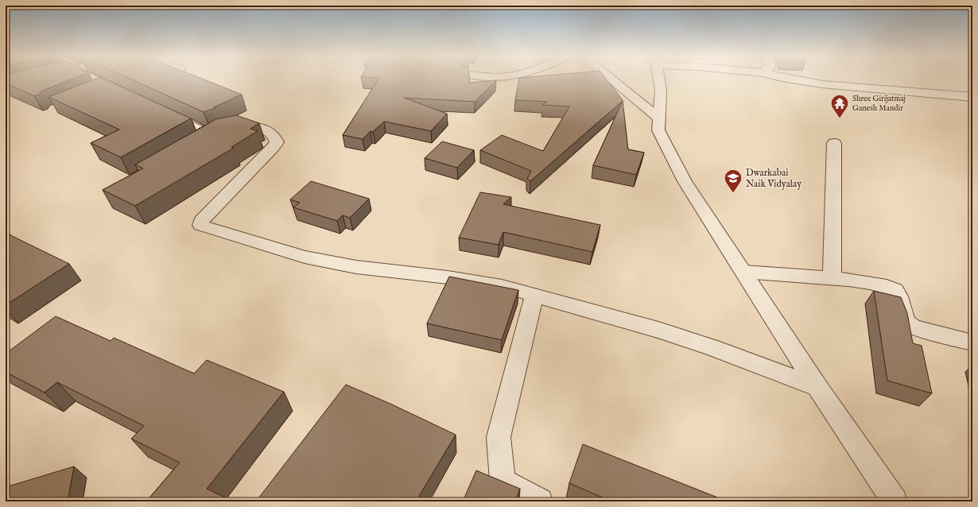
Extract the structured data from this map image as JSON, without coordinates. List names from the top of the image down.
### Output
{
  "places": {
    "temple": ["Shree Girijatmaj Ganesh Mandir"],
    "school or university": ["Dwarkabai Naik Vidyalay"]
  }
}
